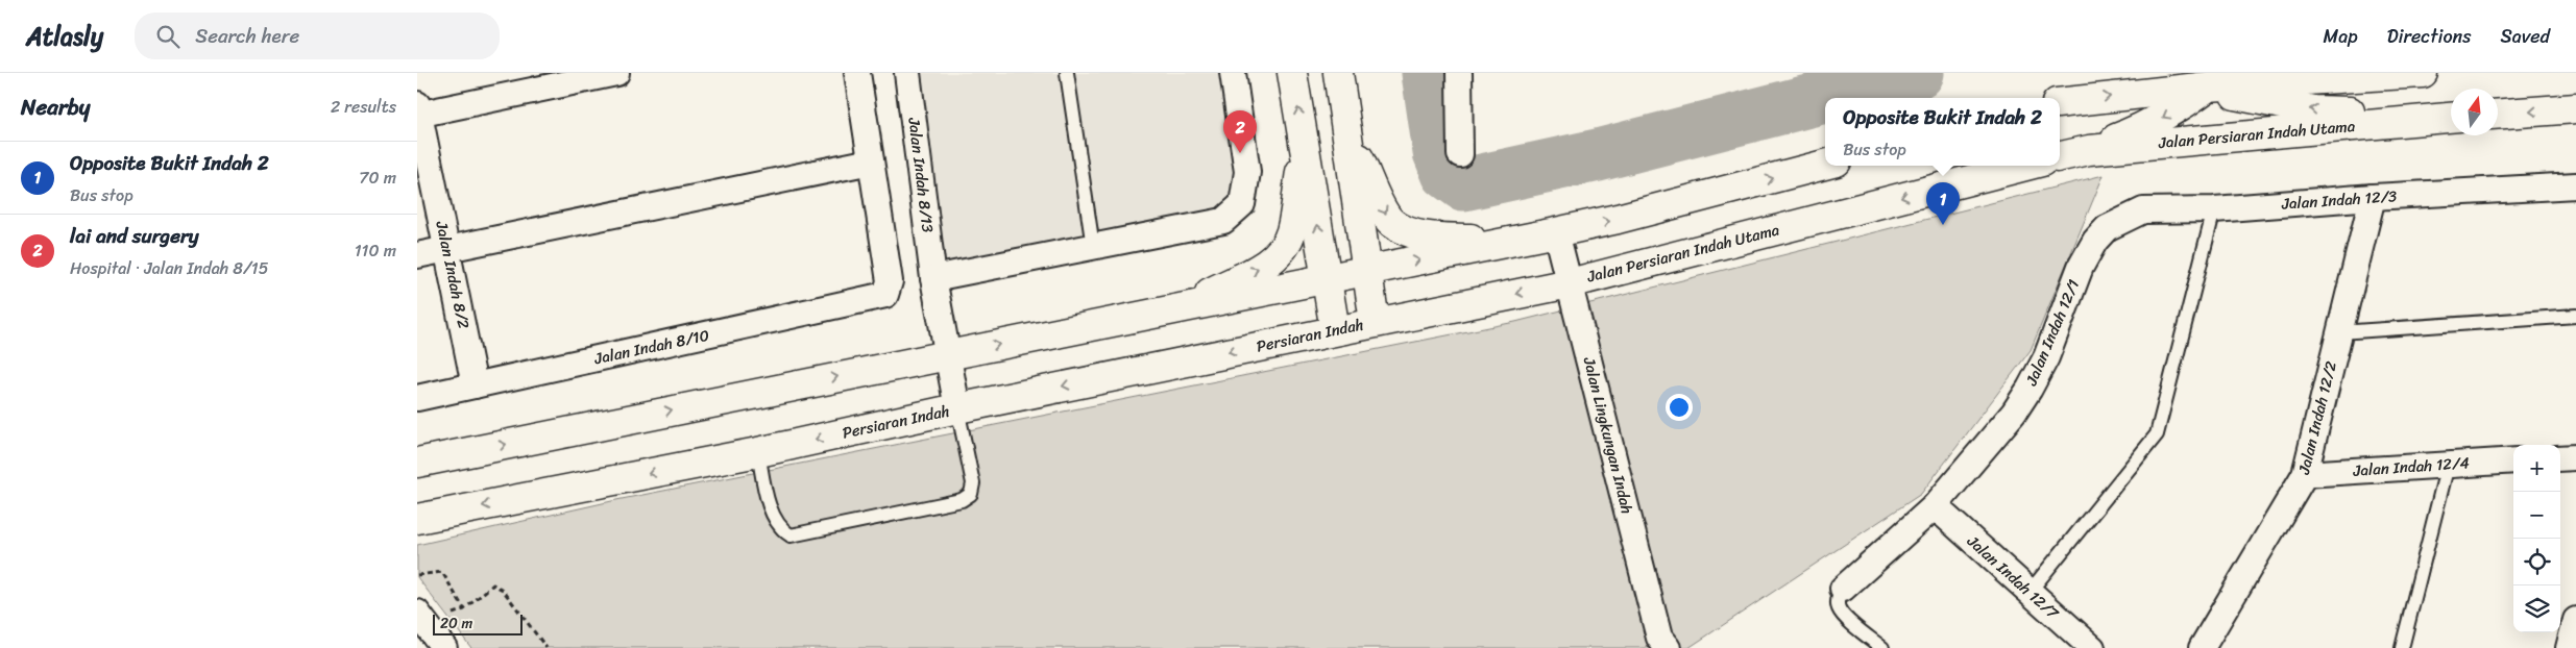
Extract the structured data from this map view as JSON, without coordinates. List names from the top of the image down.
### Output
{
  "streets": {
    "main road": ["Jalan Persiaran Indah Utama", "Persiaran Indah"],
    "street": [
      "Jalan Indah 8/13",
      "Jalan Indah 12/3",
      "Jalan Indah 8/2",
      "Jalan Indah 12/1",
      "Jalan Indah 8/10",
      "Jalan Indah 12/2",
      "Jalan Lingkungan Indah",
      "Jalan Indah 12/4",
      "Jalan Indah 12/7"
    ]
  },
  "crossings": [
    ["Jalan Persiaran Indah Utama", "Persiaran Indah"],
    ["Jalan Persiaran Indah Utama", "Jalan Lingkungan Indah"],
    ["Jalan Indah 8/13", "Persiaran Indah"],
    ["Jalan Indah 12/3", "Jalan Indah 12/1"],
    ["Jalan Indah 12/3", "Jalan Indah 12/2"],
    ["Jalan Indah 8/2", "Jalan Indah 8/10"],
    ["Jalan Indah 12/1", "Jalan Indah 12/7"],
    ["Jalan Indah 12/2", "Jalan Indah 12/4"]
  ],
  "scale_bar": "20 m",
  "north": "top",
  "page": {
    "header": "Atlasly",
    "search": "Search here",
    "nav": ["Map", "Directions", "Saved"],
    "heading": ["Nearby", "2 results"],
    "popup": ["Opposite Bukit Indah 2", "Bus stop"],
    "pins": ["2", "1"],
    "list": [
      {
        "mark": "1",
        "name": "Opposite Bukit Indah 2",
        "note": "Bus stop",
        "value": "70 m"
      },
      {
        "mark": "2",
        "name": "lai and surgery",
        "note": "Hospital · Jalan Indah 8/15",
        "value": "110 m"
      }
    ],
    "map_buttons": ["+", "−"],
    "scale": "20 m"
  }
}
